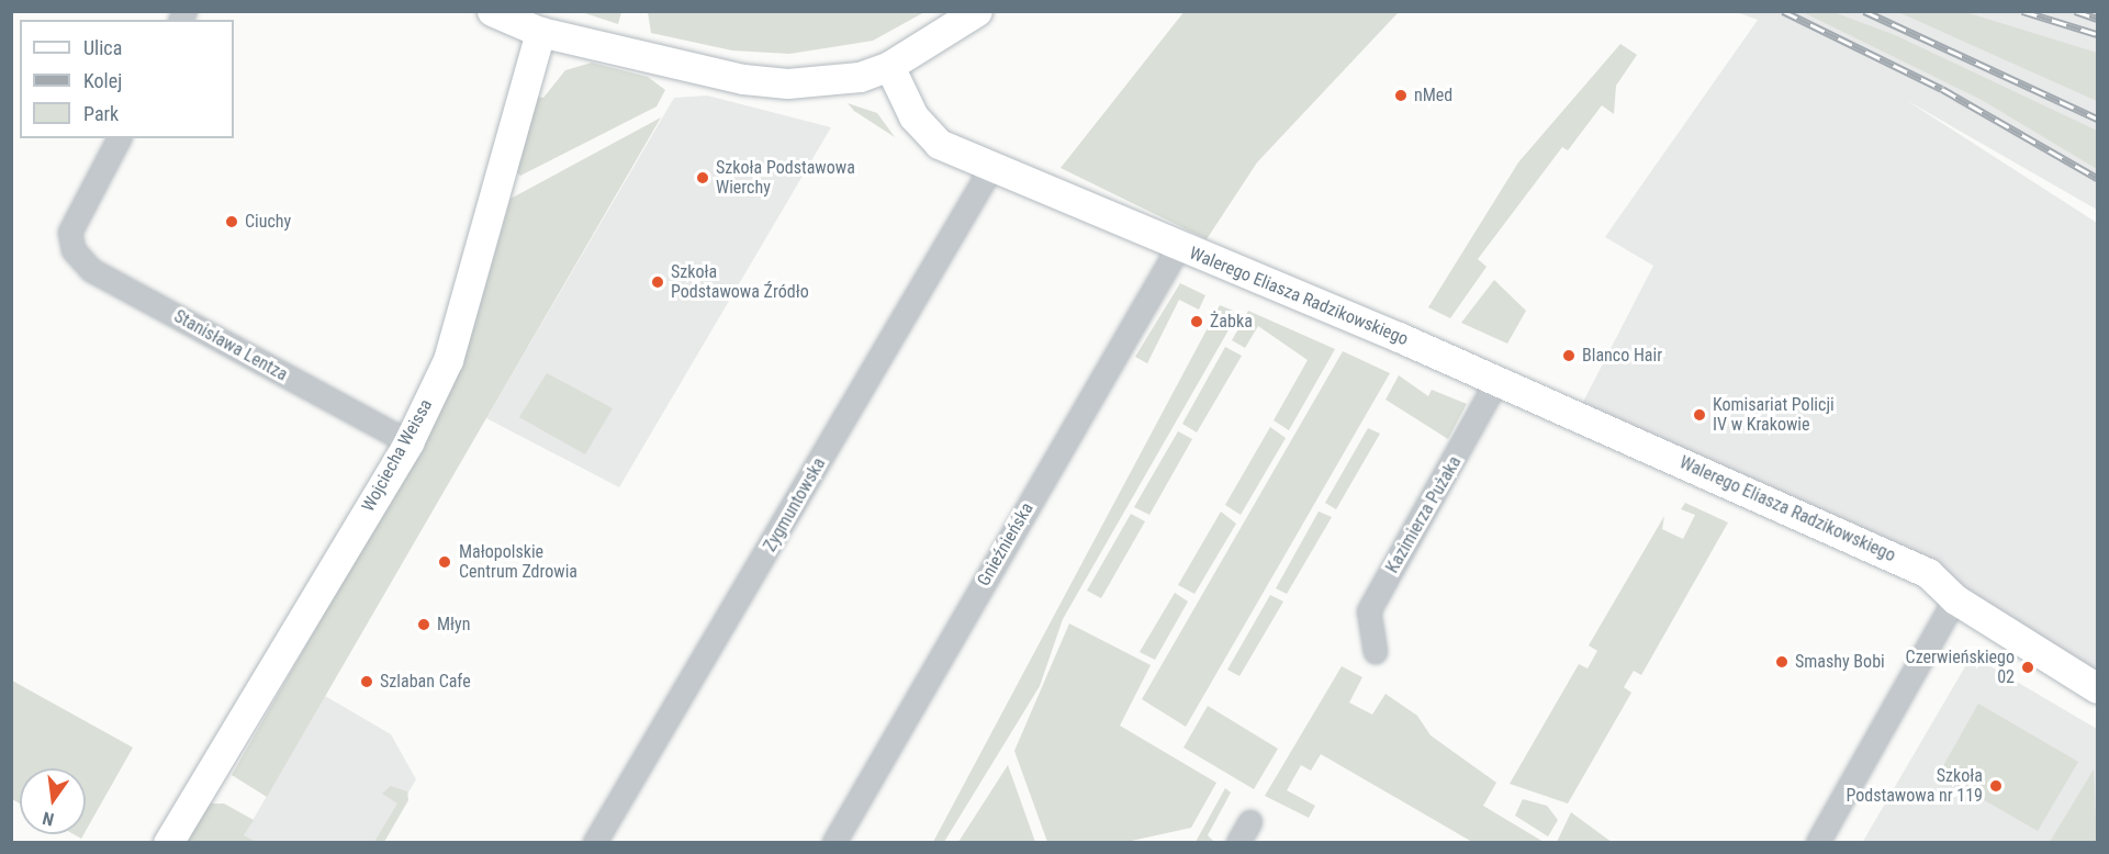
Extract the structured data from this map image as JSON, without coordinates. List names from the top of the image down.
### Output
{
  "streets": {
    "street": [
      "Walerego Eliasza Radzikowskiego",
      "Stanisława Lentza",
      "Wojciecha Weissa",
      "Zygmuntowska",
      "Kazimierza Pużaka",
      "Gnieźnieńska"
    ]
  },
  "crossings": [
    ["Walerego Eliasza Radzikowskiego", "Zygmuntowska"],
    ["Walerego Eliasza Radzikowskiego", "Kazimierza Pużaka"],
    ["Walerego Eliasza Radzikowskiego", "Gnieźnieńska"],
    ["Stanisława Lentza", "Wojciecha Weissa"]
  ],
  "places": [
    "nMed",
    "Szkoła Podstawowa Wierchy",
    "Ciuchy",
    "Szkoła Podstawowa Źródło",
    "Żabka",
    "Blanco Hair",
    "Komisariat Policji IV w Krakowie",
    "Małopolskie Centrum Zdrowia",
    "Młyn",
    "Smashy Bobi",
    "Czerwieńskiego 02",
    "Szlaban Cafe",
    "Szkoła Podstawowa nr 119"
  ],
  "legend": ["Ulica", "Kolej", "Park"],
  "north": "bottom"
}
